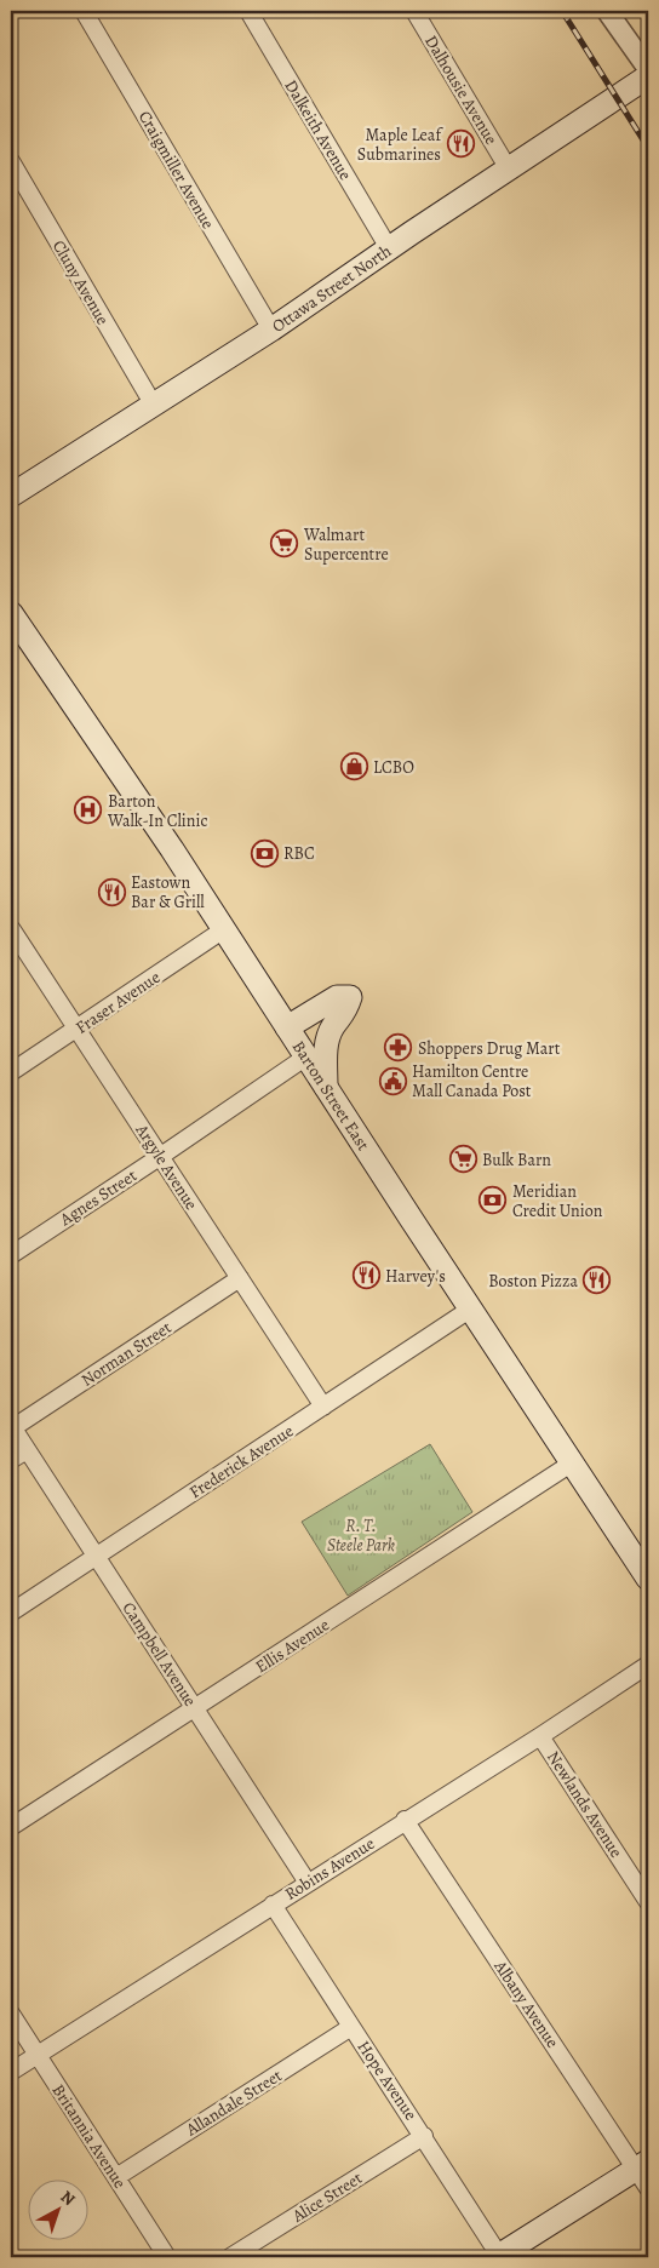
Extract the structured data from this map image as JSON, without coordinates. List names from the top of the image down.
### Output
{
  "streets": {
    "main road": ["Ottawa Street North", "Barton Street East"],
    "street": [
      "Dalhousie Avenue",
      "Dalkeith Avenue",
      "Craigmiller Avenue",
      "Cluny Avenue",
      "Fraser Avenue",
      "Argyle Avenue",
      "Agnes Street",
      "Norman Street",
      "Frederick Avenue",
      "Ellis Avenue",
      "Campbell Avenue",
      "Newlands Avenue",
      "Robins Avenue",
      "Albany Avenue",
      "Hope Avenue",
      "Allandale Street",
      "Britannia Avenue",
      "Alice Street"
    ]
  },
  "crossings": [
    ["Dalhousie Avenue", "Ottawa Street North"],
    ["Dalkeith Avenue", "Ottawa Street North"],
    ["Craigmiller Avenue", "Ottawa Street North"],
    ["Cluny Avenue", "Ottawa Street North"],
    ["Fraser Avenue", "Barton Street East"],
    ["Fraser Avenue", "Argyle Avenue"],
    ["Barton Street East", "Agnes Street"],
    ["Barton Street East", "Frederick Avenue"],
    ["Barton Street East", "Ellis Avenue"],
    ["Argyle Avenue", "Agnes Street"],
    ["Argyle Avenue", "Norman Street"],
    ["Argyle Avenue", "Frederick Avenue"],
    ["Norman Street", "Campbell Avenue"],
    ["Frederick Avenue", "Campbell Avenue"],
    ["Ellis Avenue", "Campbell Avenue"],
    ["Campbell Avenue", "Robins Avenue"],
    ["Newlands Avenue", "Robins Avenue"],
    ["Robins Avenue", "Albany Avenue"],
    ["Robins Avenue", "Hope Avenue"],
    ["Robins Avenue", "Britannia Avenue"],
    ["Hope Avenue", "Allandale Street"],
    ["Hope Avenue", "Alice Street"],
    ["Allandale Street", "Britannia Avenue"]
  ],
  "parks": ["R. T. Steele Park"],
  "places": {
    "restaurant": [
      "Maple Leaf Submarines",
      "Eastown Bar & Grill",
      "Harvey's",
      "Boston Pizza"
    ],
    "supermarket": ["Walmart Supercentre", "Bulk Barn"],
    "shop": ["LCBO"],
    "hospital": ["Barton Walk-In Clinic"],
    "bank": ["RBC", "Meridian Credit Union"],
    "pharmacy": ["Shoppers Drug Mart"],
    "public building": ["Hamilton Centre Mall Canada Post"]
  },
  "north": "top right"
}
